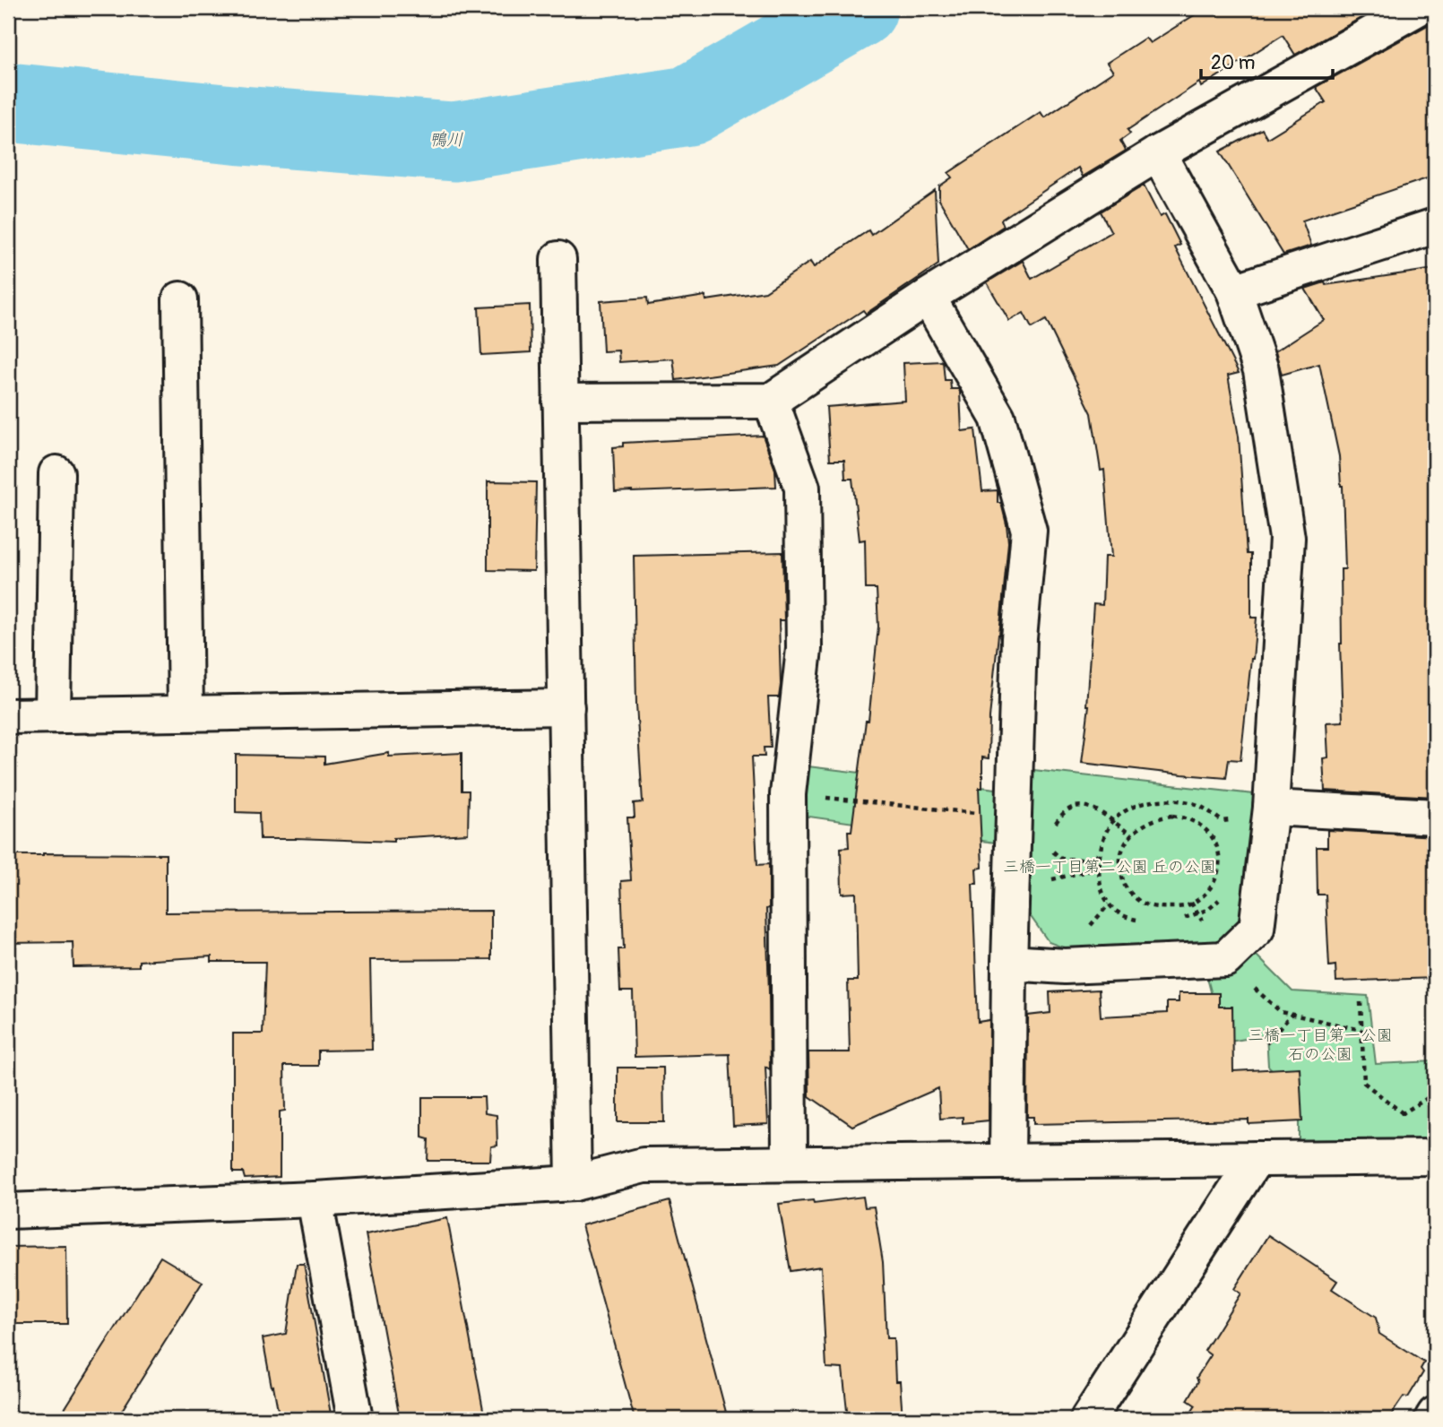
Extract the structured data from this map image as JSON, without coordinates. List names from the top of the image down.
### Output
{
  "water": ["鴨川"],
  "parks": ["三橋一丁目第二公園 丘の公園", "三橋一丁目第一公園 石の公園"],
  "scale_bar": "20 m"
}
